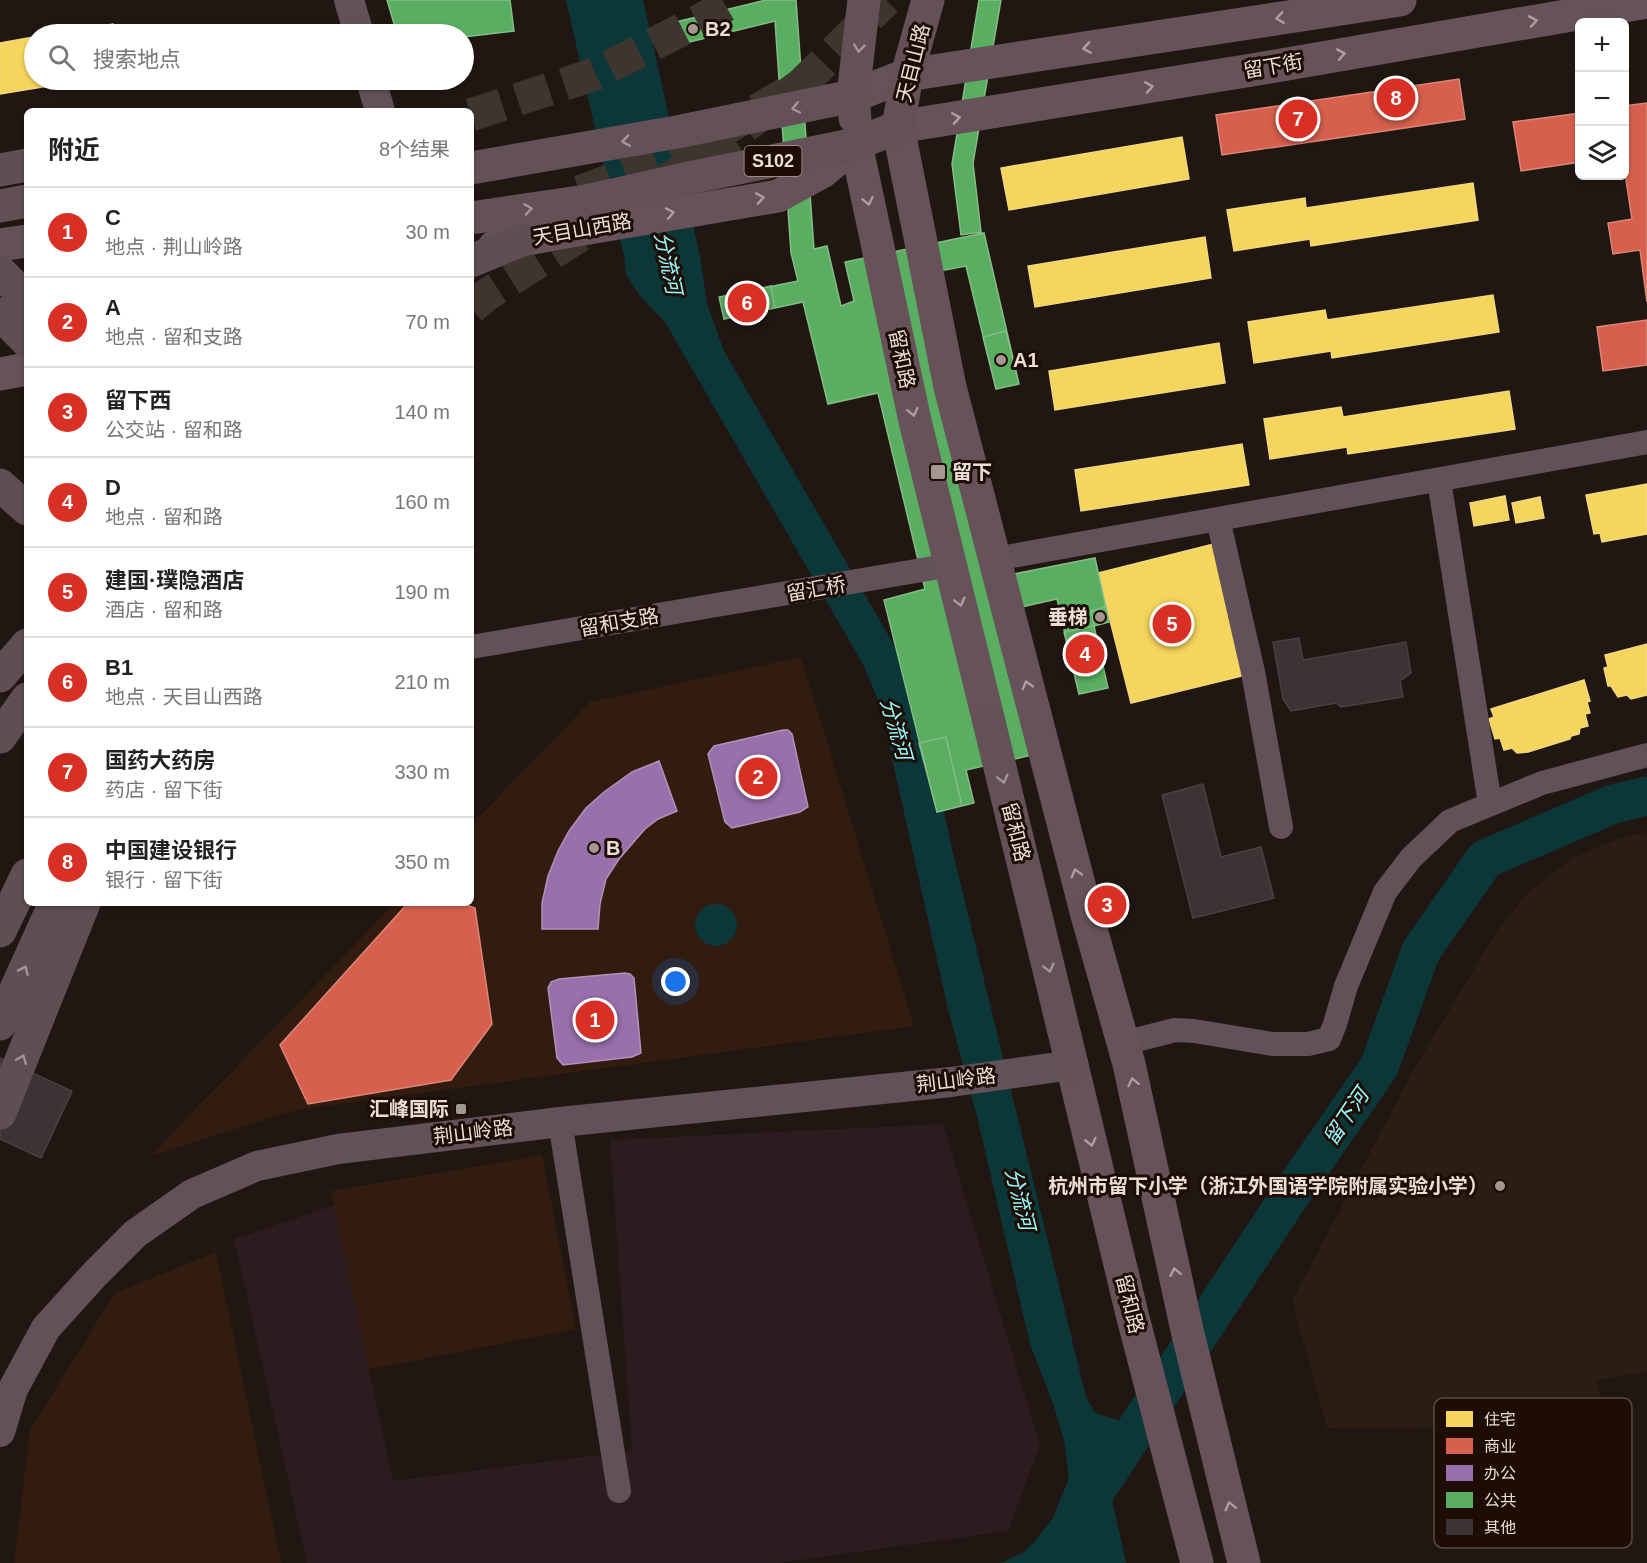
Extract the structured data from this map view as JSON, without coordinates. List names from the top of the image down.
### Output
{
  "streets": {
    "main road": [
      "天目山路",
      "留下街",
      "S102",
      "天目山西路",
      "留和路"
    ],
    "street": ["留汇桥", "留和支路", "荆山岭路"]
  },
  "crossings": [
    ["天目山路", "留下街"],
    ["天目山路", "天目山西路"],
    ["天目山路", "留和路"],
    ["留下街", "天目山西路"],
    ["留下街", "留和路"],
    ["天目山西路", "留和路"],
    ["留和路", "留汇桥"],
    ["留和路", "荆山岭路"],
    ["留汇桥", "留和支路"]
  ],
  "water": ["分流河", "留下河"],
  "places": {
    "other": [
      "B2",
      "A1",
      "垂梯",
      "B",
      "杭州市留下小学（浙江外国语学院附属实验小学）"
    ],
    "transit": ["留下", "汇峰国际"]
  },
  "legend": [
    "住宅",
    "商业",
    "办公",
    "公共",
    "其他"
  ],
  "page": {
    "map_buttons": ["+", "−"],
    "search": "搜索地点",
    "pins": [
      "8",
      "7",
      "6",
      "5",
      "4",
      "2",
      "3",
      "1"
    ],
    "heading": ["附近", "8个结果"],
    "list": [
      {
        "mark": "1",
        "name": "C",
        "note": "地点 · 荆山岭路",
        "value": "30 m"
      },
      {
        "mark": "2",
        "name": "A",
        "note": "地点 · 留和支路",
        "value": "70 m"
      },
      {
        "mark": "3",
        "name": "留下西",
        "note": "公交站 · 留和路",
        "value": "140 m"
      },
      {
        "mark": "4",
        "name": "D",
        "note": "地点 · 留和路",
        "value": "160 m"
      },
      {
        "mark": "5",
        "name": "建国·璞隐酒店",
        "note": "酒店 · 留和路",
        "value": "190 m"
      },
      {
        "mark": "6",
        "name": "B1",
        "note": "地点 · 天目山西路",
        "value": "210 m"
      },
      {
        "mark": "7",
        "name": "国药大药房",
        "note": "药店 · 留下街",
        "value": "330 m"
      },
      {
        "mark": "8",
        "name": "中国建设银行",
        "note": "银行 · 留下街",
        "value": "350 m"
      }
    ]
  }
}
